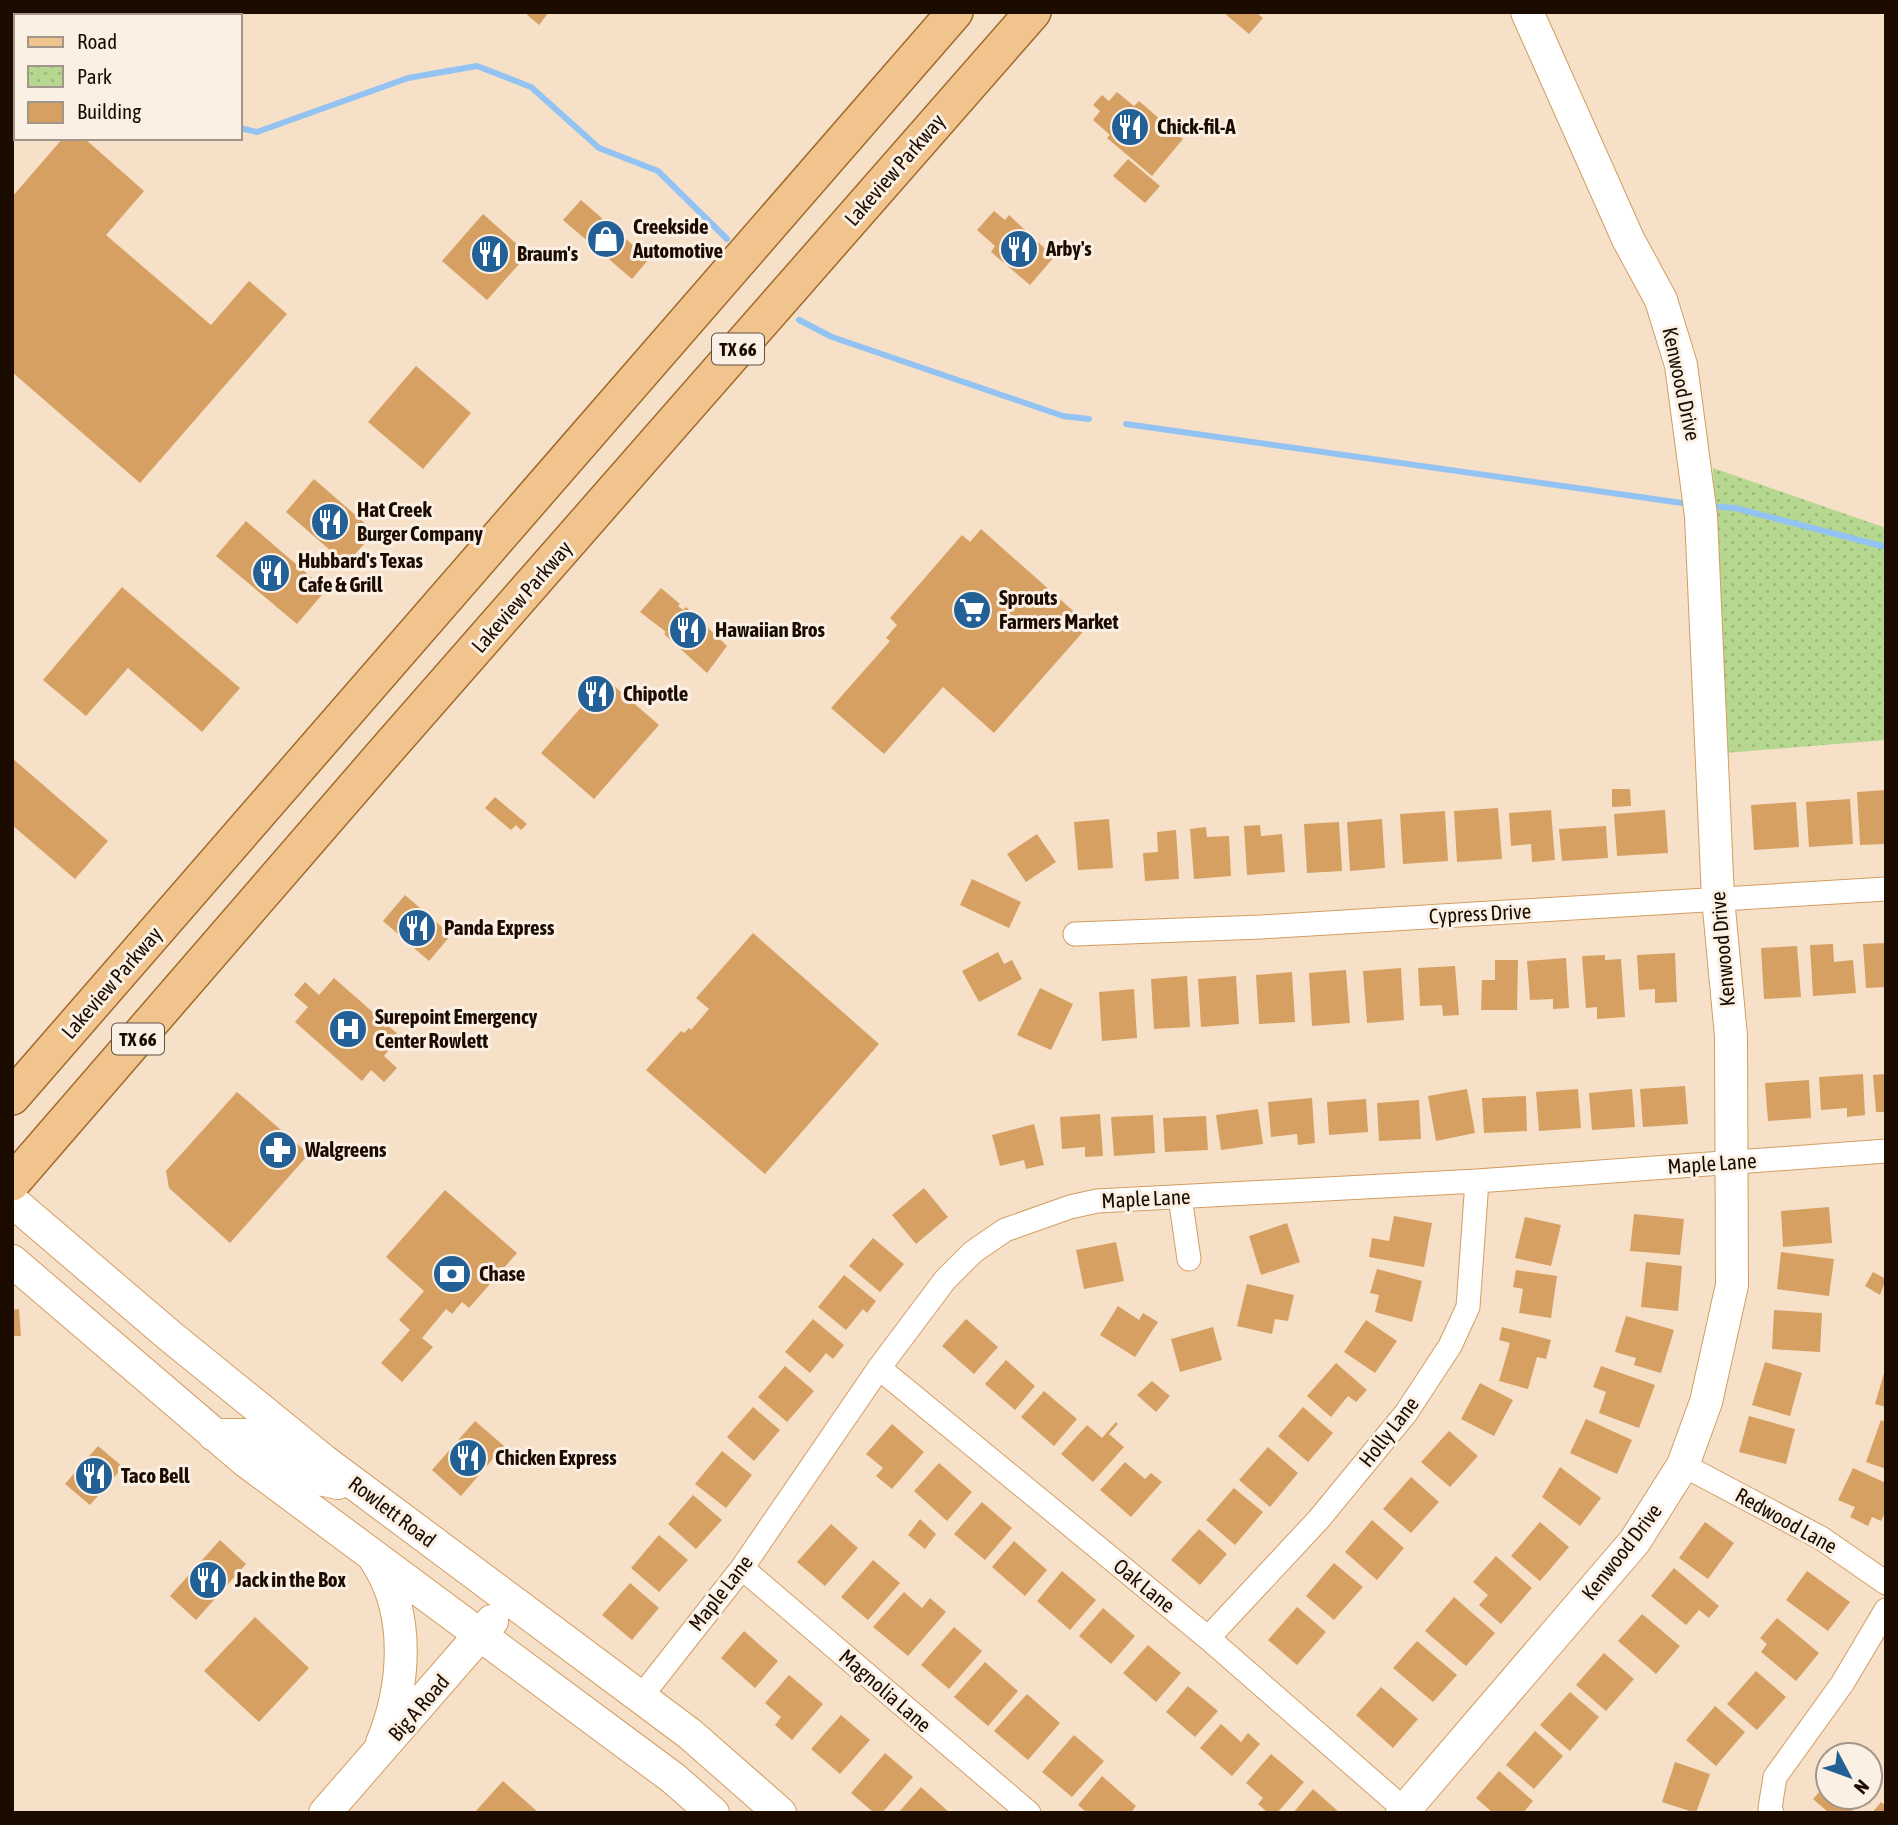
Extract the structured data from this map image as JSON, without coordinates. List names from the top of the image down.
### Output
{
  "streets": {
    "main road": [
      "Lakeview Parkway",
      "TX 66",
      "Kenwood Drive",
      "Rowlett Road",
      "Big A Road"
    ],
    "street": [
      "Cypress Drive",
      "Maple Lane",
      "Holly Lane",
      "Redwood Lane",
      "Oak Lane",
      "Magnolia Lane"
    ]
  },
  "crossings": [
    ["Kenwood Drive", "Cypress Drive"],
    ["Kenwood Drive", "Maple Lane"],
    ["Kenwood Drive", "Redwood Lane"],
    ["Kenwood Drive", "Oak Lane"],
    ["Maple Lane", "Holly Lane"],
    ["Maple Lane", "Rowlett Road"],
    ["Maple Lane", "Oak Lane"],
    ["Maple Lane", "Magnolia Lane"],
    ["Holly Lane", "Oak Lane"],
    ["Rowlett Road", "Big A Road"]
  ],
  "places": {
    "restaurant": [
      "Chick-fil-A",
      "Arby's",
      "Braum's",
      "Hat Creek Burger Company",
      "Hubbard's Texas Cafe & Grill",
      "Hawaiian Bros",
      "Chipotle",
      "Panda Express",
      "Chicken Express",
      "Taco Bell",
      "Jack in the Box"
    ],
    "shop": ["Creekside Automotive"],
    "supermarket": ["Sprouts Farmers Market"],
    "hospital": ["Surepoint Emergency Center Rowlett"],
    "pharmacy": ["Walgreens"],
    "bank": ["Chase"]
  },
  "legend": ["Road", "Park", "Building"],
  "north": "bottom right"
}
